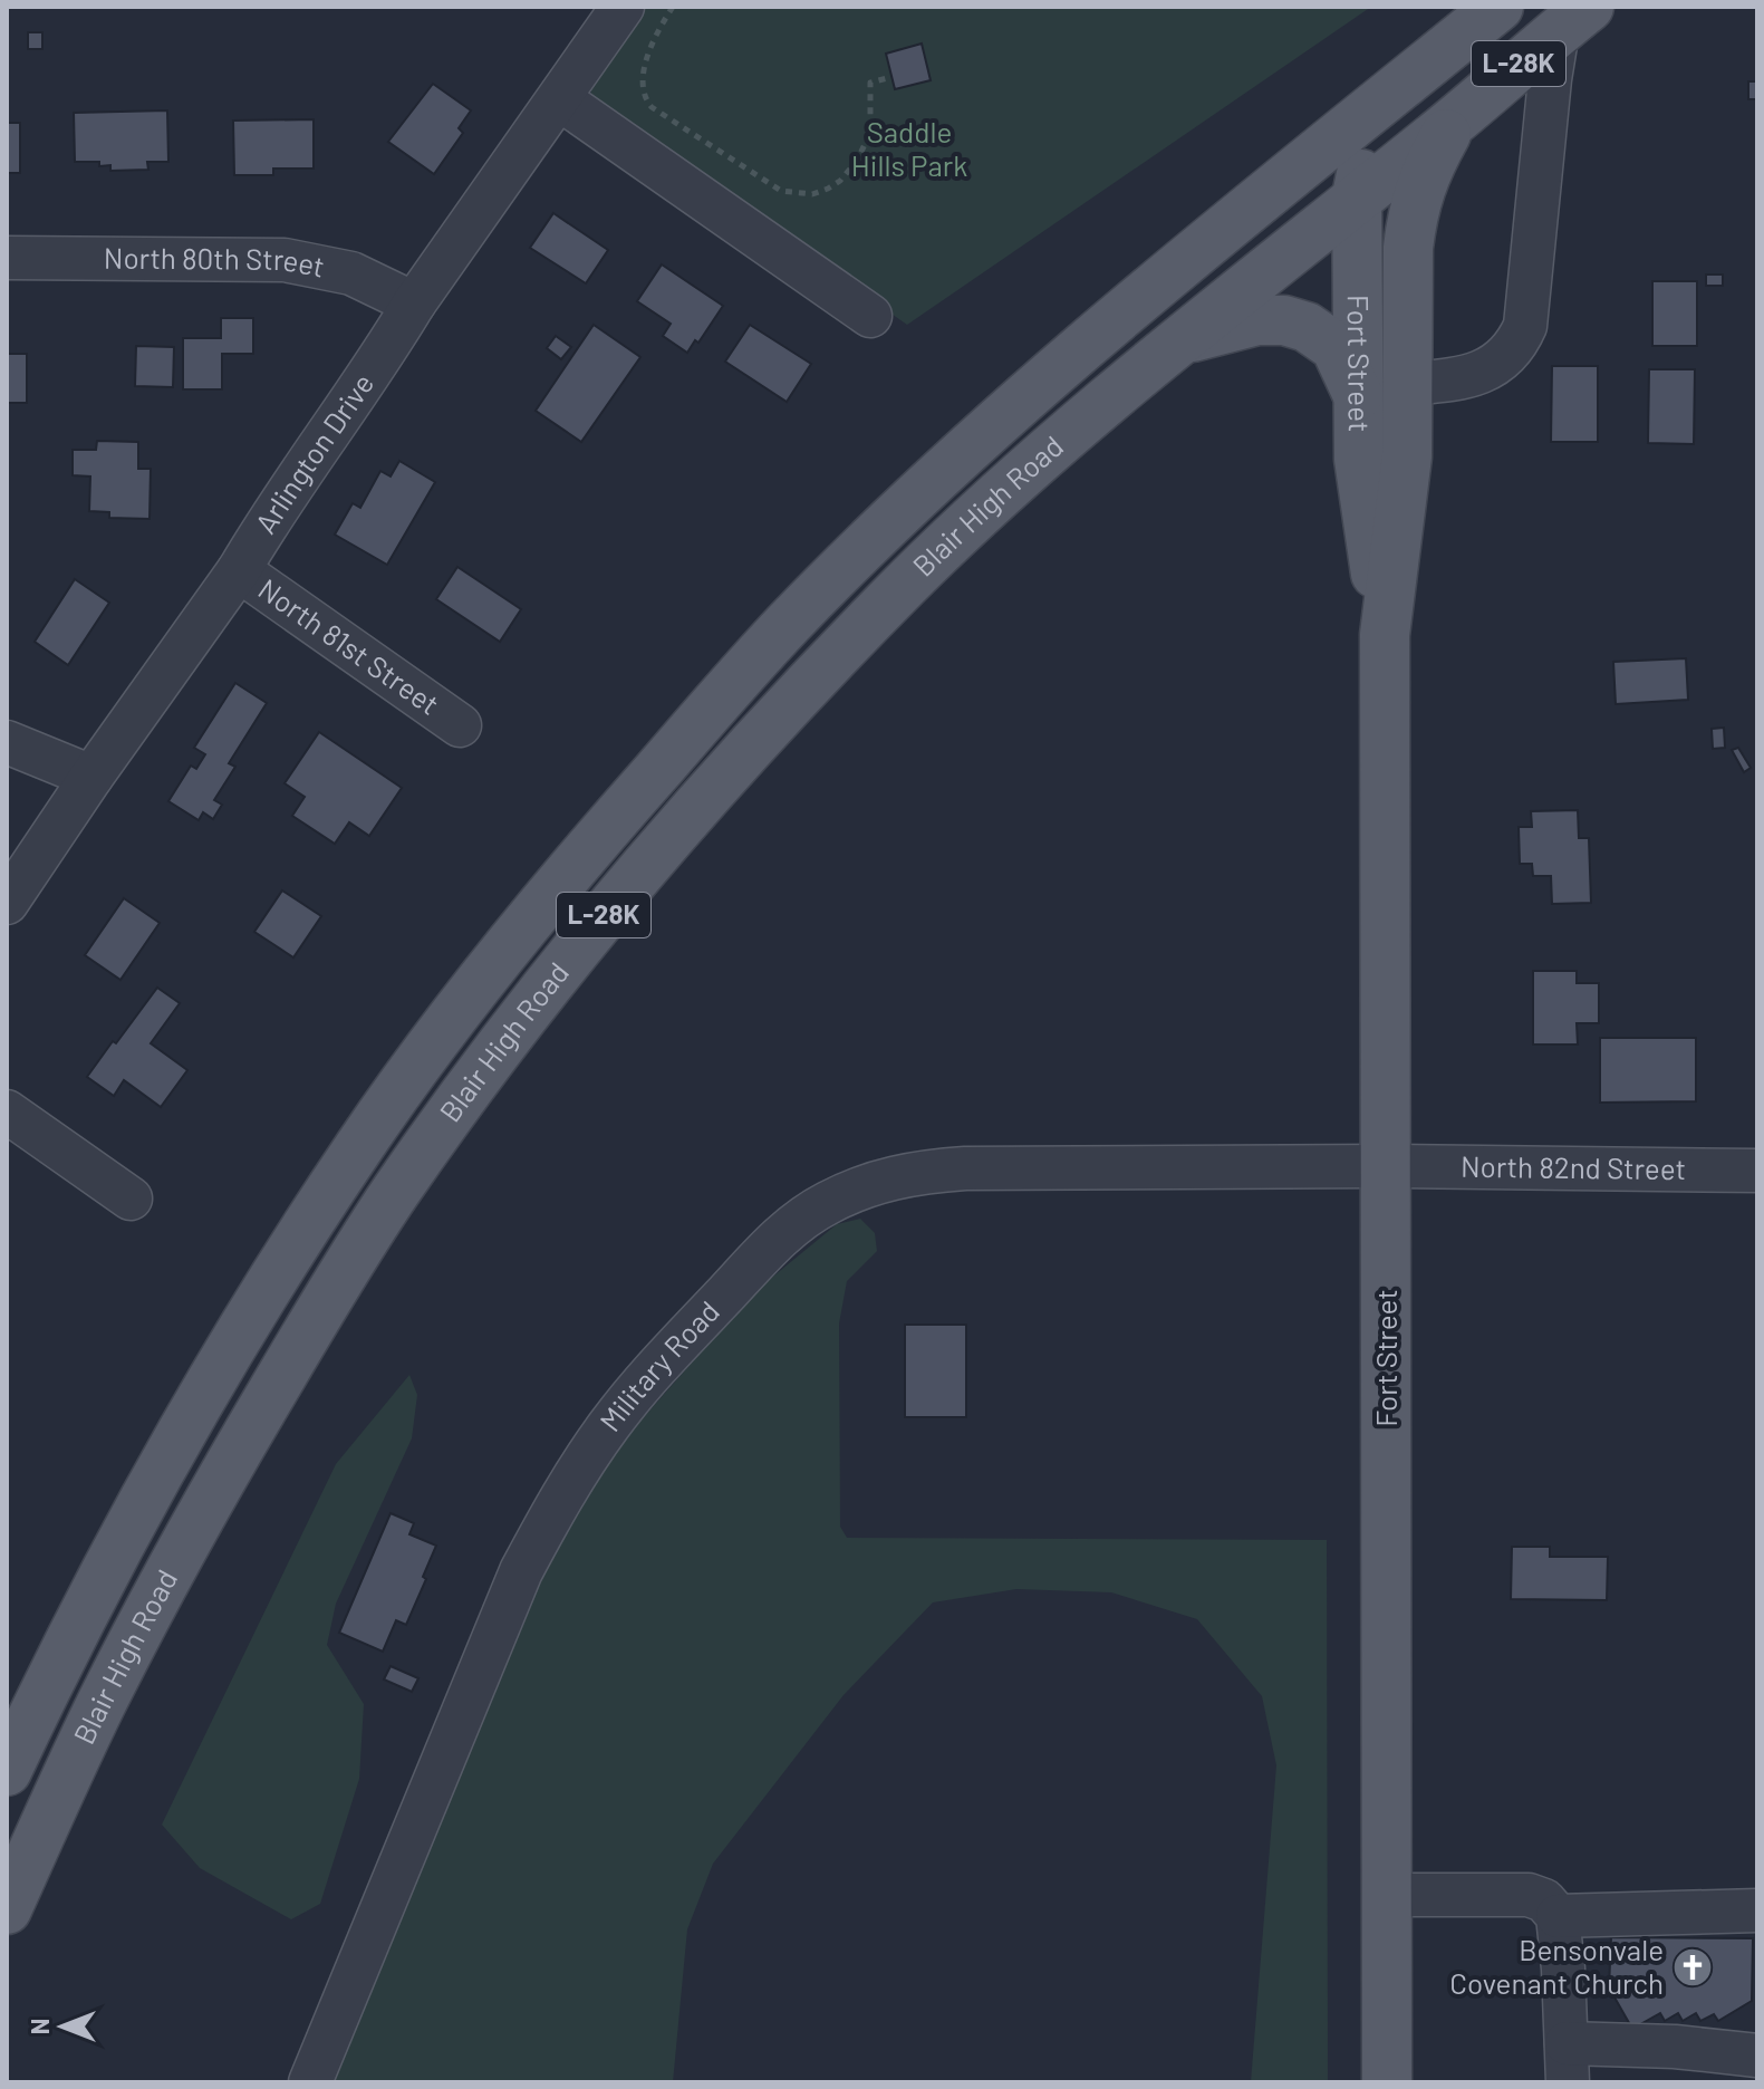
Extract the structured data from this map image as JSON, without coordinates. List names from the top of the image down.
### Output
{
  "streets": {
    "main road": ["L-28K", "Fort Street", "Blair High Road"],
    "street": [
      "North 80th Street",
      "Arlington Drive",
      "North 81st Street",
      "North 82nd Street",
      "Military Road"
    ]
  },
  "crossings": [
    ["L-28K", "Fort Street"],
    ["L-28K", "Blair High Road"],
    ["North 80th Street", "Arlington Drive"],
    ["Fort Street", "Blair High Road"],
    ["Fort Street", "North 82nd Street"],
    ["Fort Street", "Military Road"],
    ["Arlington Drive", "North 81st Street"],
    ["North 82nd Street", "Military Road"]
  ],
  "parks": ["Saddle Hills Park"],
  "places": {
    "church": ["Bensonvale Covenant Church"]
  },
  "north": "left"
}
